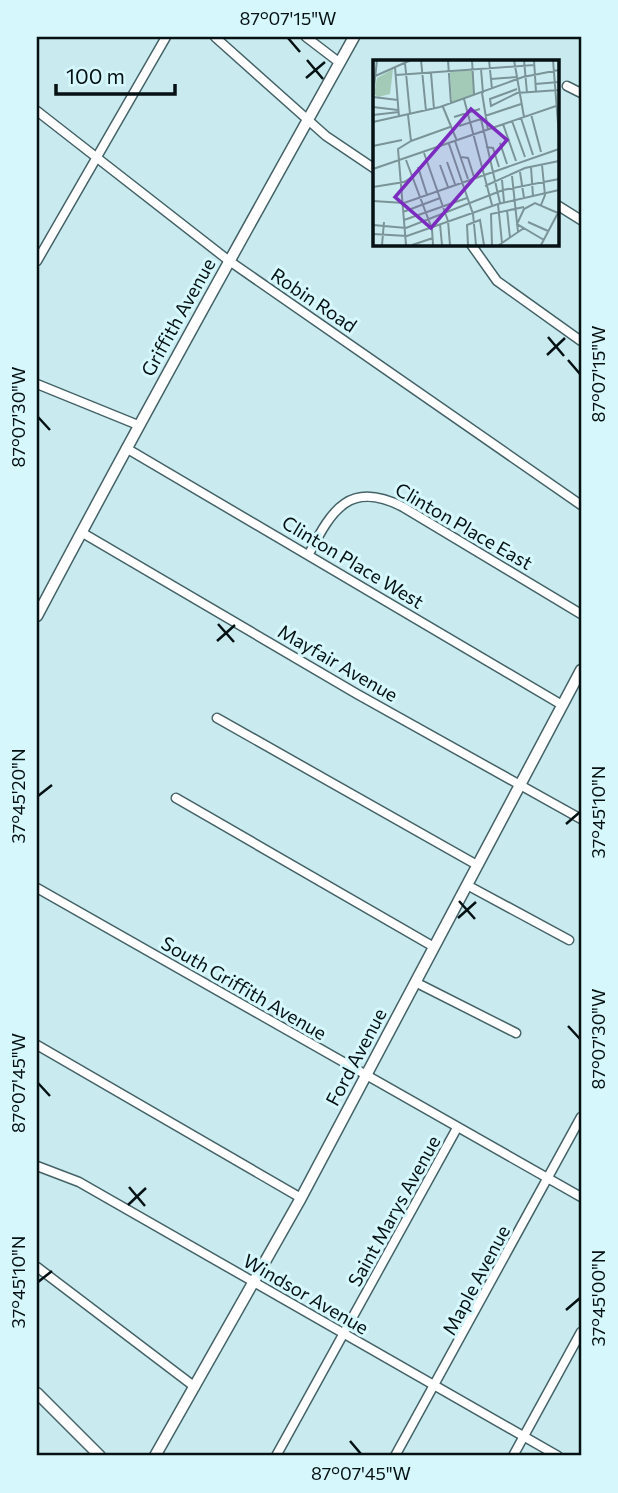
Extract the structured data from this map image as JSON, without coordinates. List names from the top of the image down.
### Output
{
  "streets": {
    "street": [
      "Robin Road",
      "Griffith Avenue",
      "Clinton Place East",
      "Clinton Place West",
      "Mayfair Avenue",
      "South Griffith Avenue",
      "Ford Avenue",
      "Saint Marys Avenue",
      "Maple Avenue",
      "Windsor Avenue"
    ]
  },
  "crossings": [
    ["Robin Road", "Griffith Avenue"],
    ["Griffith Avenue", "Clinton Place West"],
    ["Griffith Avenue", "Mayfair Avenue"],
    ["Clinton Place East", "Clinton Place West"],
    ["Clinton Place West", "Ford Avenue"],
    ["Mayfair Avenue", "Ford Avenue"],
    ["South Griffith Avenue", "Ford Avenue"],
    ["South Griffith Avenue", "Saint Marys Avenue"],
    ["South Griffith Avenue", "Maple Avenue"],
    ["Ford Avenue", "Windsor Avenue"],
    ["Saint Marys Avenue", "Windsor Avenue"],
    ["Maple Avenue", "Windsor Avenue"]
  ],
  "scale_bar": "100 m",
  "coordinates": [
    "87°07'15\"W",
    "87°07'30\"W",
    "37°45'20\"N",
    "37°45'10\"N",
    "87°07'45\"W",
    "37°45'00\"N"
  ]
}
